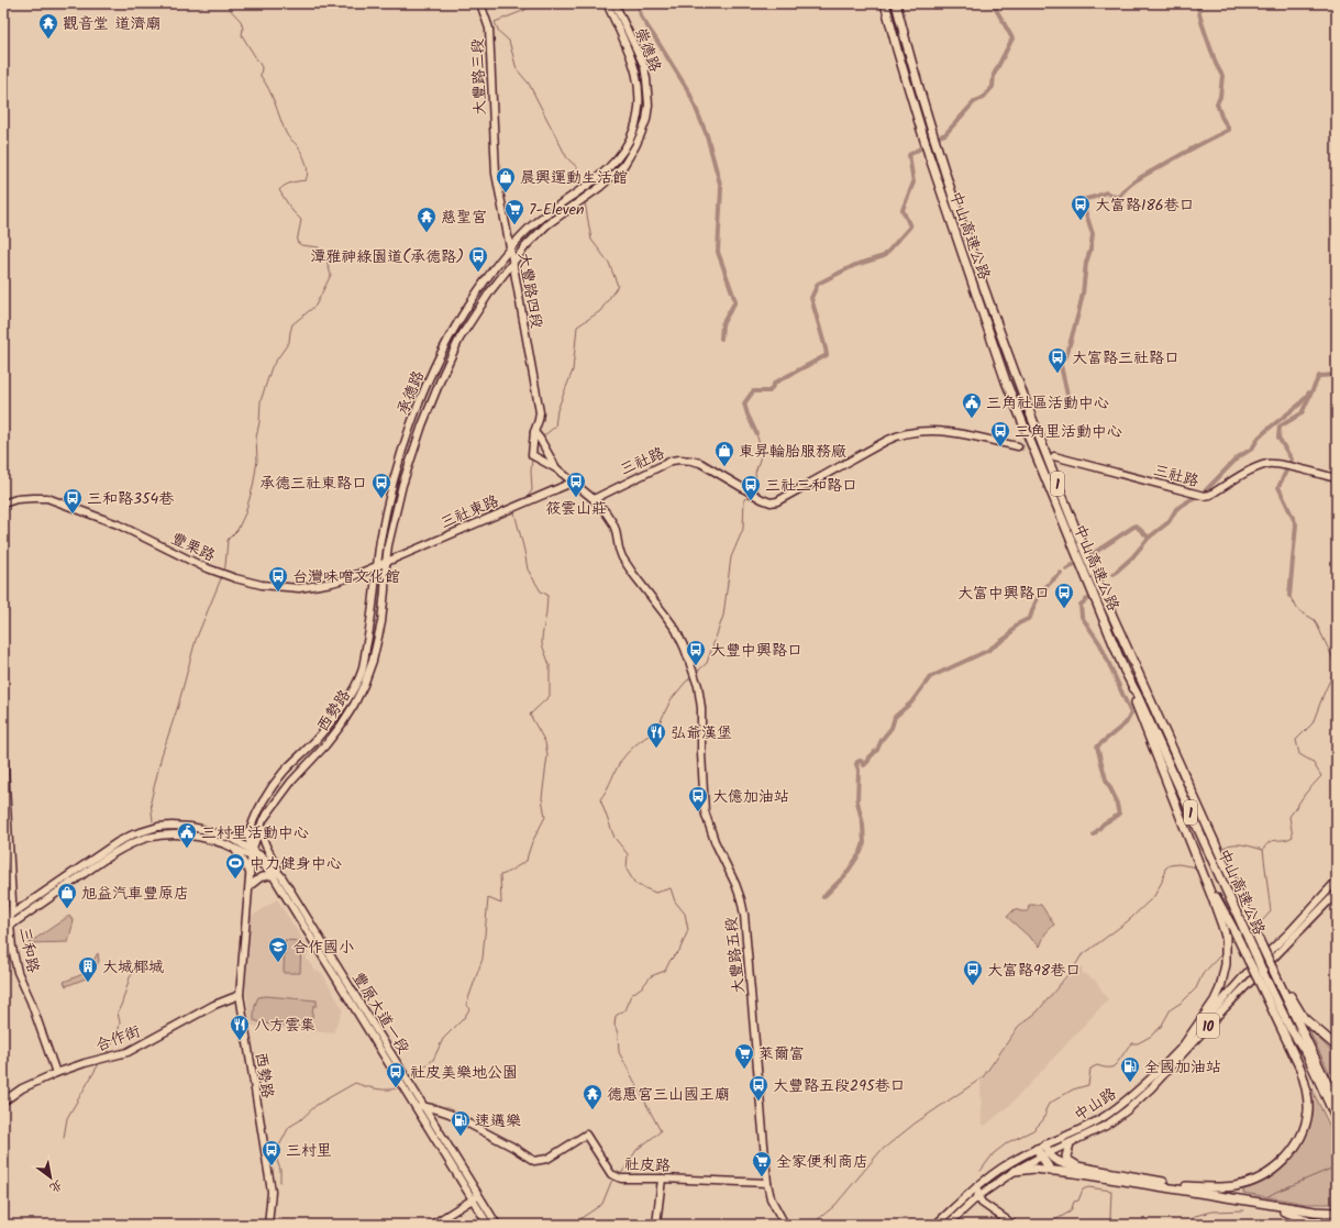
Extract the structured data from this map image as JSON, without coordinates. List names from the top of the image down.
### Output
{
  "streets": {
    "highway": ["中山高速公路", "1"],
    "street": [
      "崇德路",
      "大豐路三段",
      "大豐路四段",
      "承德路",
      "三社路",
      "三社東路",
      "豐栗路",
      "西勢路",
      "三和路",
      "大豐路五段",
      "豐原大道一段",
      "10",
      "合作街",
      "中山路",
      "社皮路"
    ]
  },
  "crossings": [
    ["崇德路", "大豐路四段"],
    ["崇德路", "承德路"],
    ["大豐路三段", "大豐路四段"],
    ["大豐路四段", "承德路"],
    ["大豐路四段", "三社路"],
    ["大豐路四段", "三社東路"],
    ["大豐路四段", "大豐路五段"],
    ["承德路", "三社東路"],
    ["承德路", "豐栗路"],
    ["承德路", "西勢路"],
    ["三社東路", "豐栗路"],
    ["三社東路", "西勢路"],
    ["豐栗路", "西勢路"],
    ["西勢路", "豐原大道一段"],
    ["西勢路", "合作街"],
    ["三和路", "豐原大道一段"],
    ["三和路", "合作街"],
    ["大豐路五段", "社皮路"],
    ["豐原大道一段", "社皮路"]
  ],
  "places": {
    "temple": ["觀音堂 道濟廟", "慈聖宮", "德惠宮三山國王廟"],
    "shop": ["晨興運動生活館", "東昇輪胎服務廠", "旭益汽車豐原店"],
    "bus stop": [
      "大富路186巷口",
      "潭雅神綠園道(承德路)",
      "大富路三社路口",
      "三角里活動中心",
      "筱雲山莊",
      "承德三社東路口",
      "三社三和路口",
      "三和路354巷",
      "台灣味噌文化館",
      "大富中興路口",
      "大豐中興路口",
      "大億加油站",
      "大富路98巷口",
      "社皮美樂地公園",
      "大豐路五段295巷口",
      "三村里"
    ],
    "supermarket": ["7-Eleven", "萊爾富", "全家便利商店"],
    "public building": ["三角社區活動中心", "三村里活動中心"],
    "restaurant": ["弘爺漢堡", "八方雲集"],
    "sports": ["中力健身中心"],
    "school or university": ["合作國小"],
    "building": ["大城椰城"],
    "fuel station": ["全國加油站", "速邁樂"]
  },
  "north": "bottom right"
}
